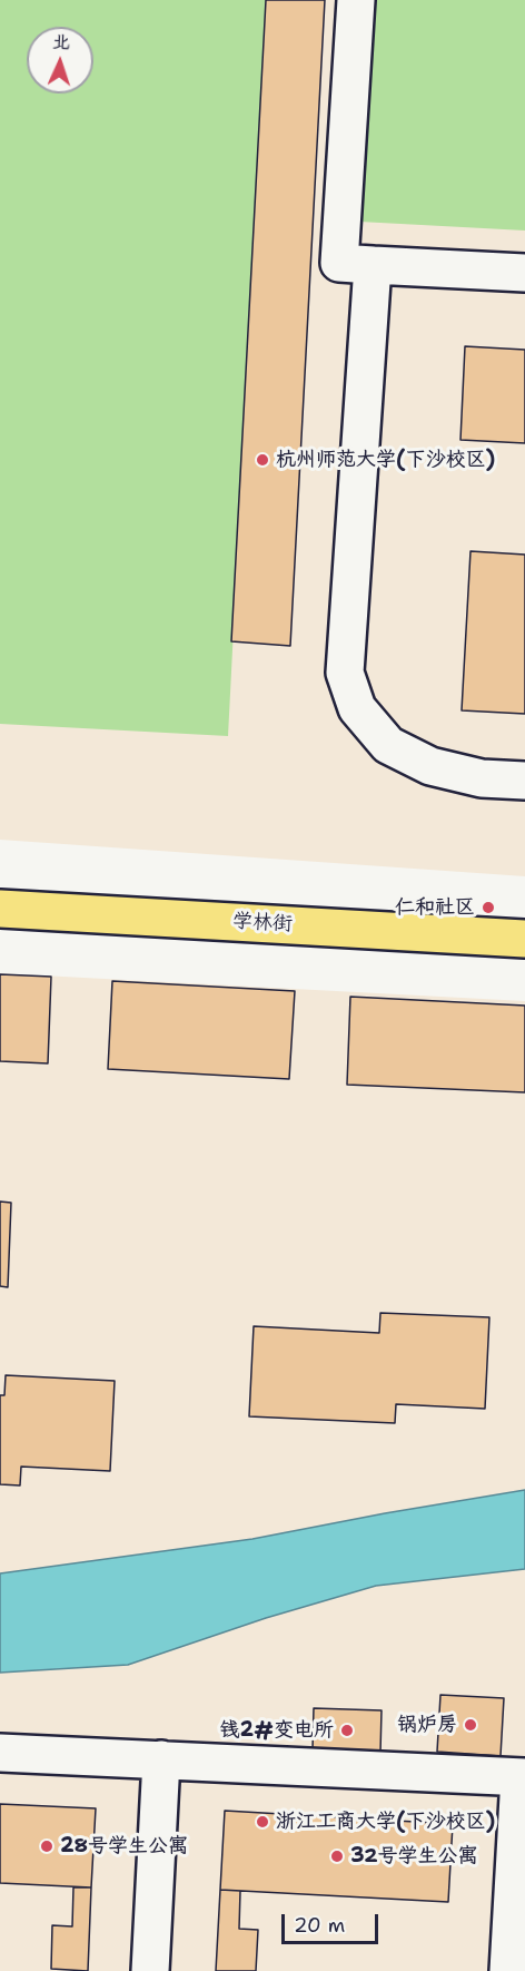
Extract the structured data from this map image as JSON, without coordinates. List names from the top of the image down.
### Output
{
  "streets": {
    "main road": ["学林街"]
  },
  "places": [
    "杭州师范大学(下沙校区)",
    "仁和社区",
    "锅炉房",
    "钱2#变电所",
    "浙江工商大学(下沙校区)",
    "28号学生公寓",
    "32号学生公寓"
  ],
  "scale_bar": "20 m",
  "north": "top"
}
